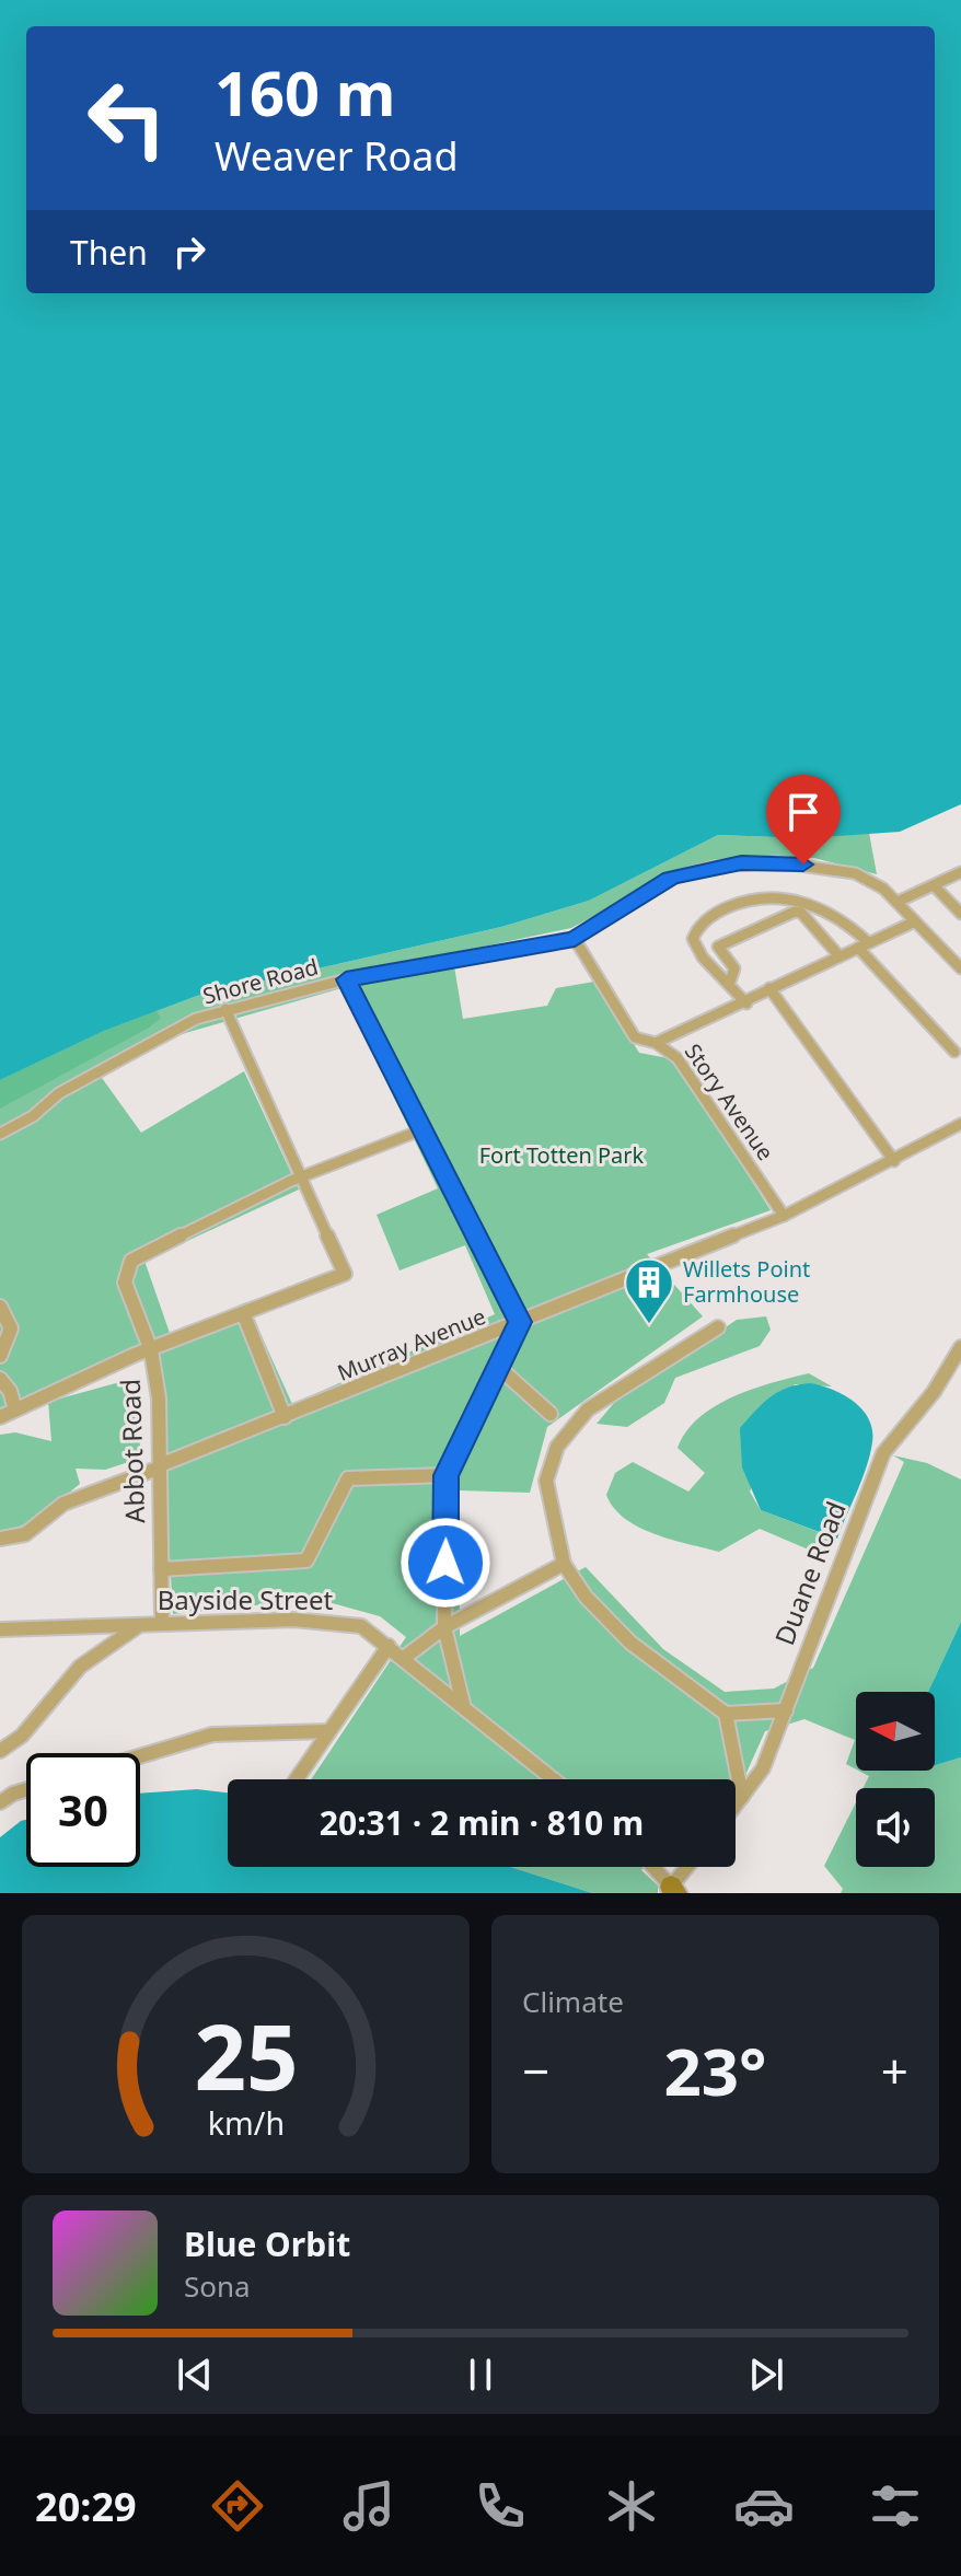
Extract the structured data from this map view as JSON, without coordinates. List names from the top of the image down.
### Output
{
  "streets": {
    "street": [
      "Shore Road",
      "Story Avenue",
      "Murray Avenue",
      "Abbot Road",
      "Duane Road",
      "Bayside Street"
    ]
  },
  "crossings": [
    ["Shore Road", "Story Avenue"],
    ["Story Avenue", "Murray Avenue"],
    ["Murray Avenue", "Abbot Road"],
    ["Abbot Road", "Bayside Street"]
  ],
  "parks": ["Fort Totten Park"],
  "places": {
    "building": ["Willets Point Farmhouse"]
  },
  "north": "left",
  "page": {
    "turn": ["160 m", "Weaver Road"],
    "then": "Then",
    "limit": "30",
    "trip": "20:31 · 2 min · 810 m",
    "tile": "Climate",
    "heat": ["−", "23°", "+"],
    "song": ["Blue Orbit", "Sona"],
    "tabs": "20:29",
    "gauge": ["25", "km/h"]
  }
}
